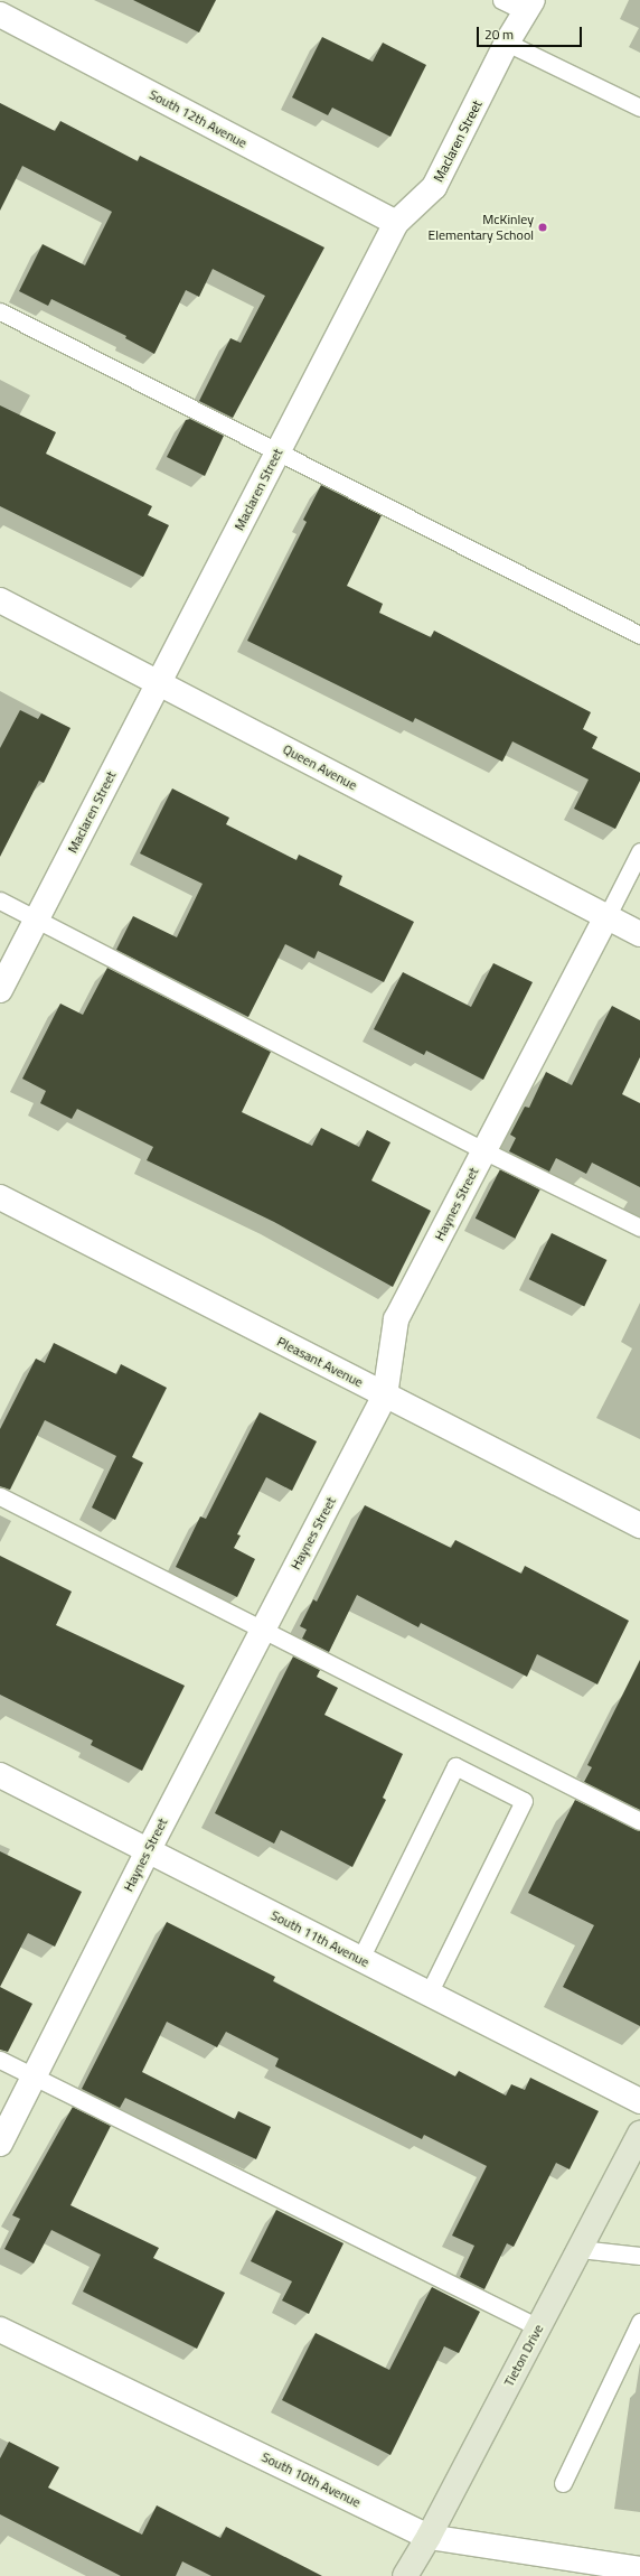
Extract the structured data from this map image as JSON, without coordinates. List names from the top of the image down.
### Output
{
  "streets": {
    "main road": ["Tieton Drive"],
    "street": [
      "South 12th Avenue",
      "Maclaren Street",
      "Queen Avenue",
      "Haynes Street",
      "Pleasant Avenue",
      "South 11th Avenue",
      "South 10th Avenue"
    ]
  },
  "crossings": [
    ["South 12th Avenue", "Maclaren Street"],
    ["Maclaren Street", "Queen Avenue"],
    ["Queen Avenue", "Haynes Street"],
    ["Haynes Street", "Pleasant Avenue"],
    ["Haynes Street", "South 11th Avenue"],
    ["Tieton Drive", "South 10th Avenue"]
  ],
  "places": ["McKinley Elementary School"],
  "scale_bar": "20 m"
}
